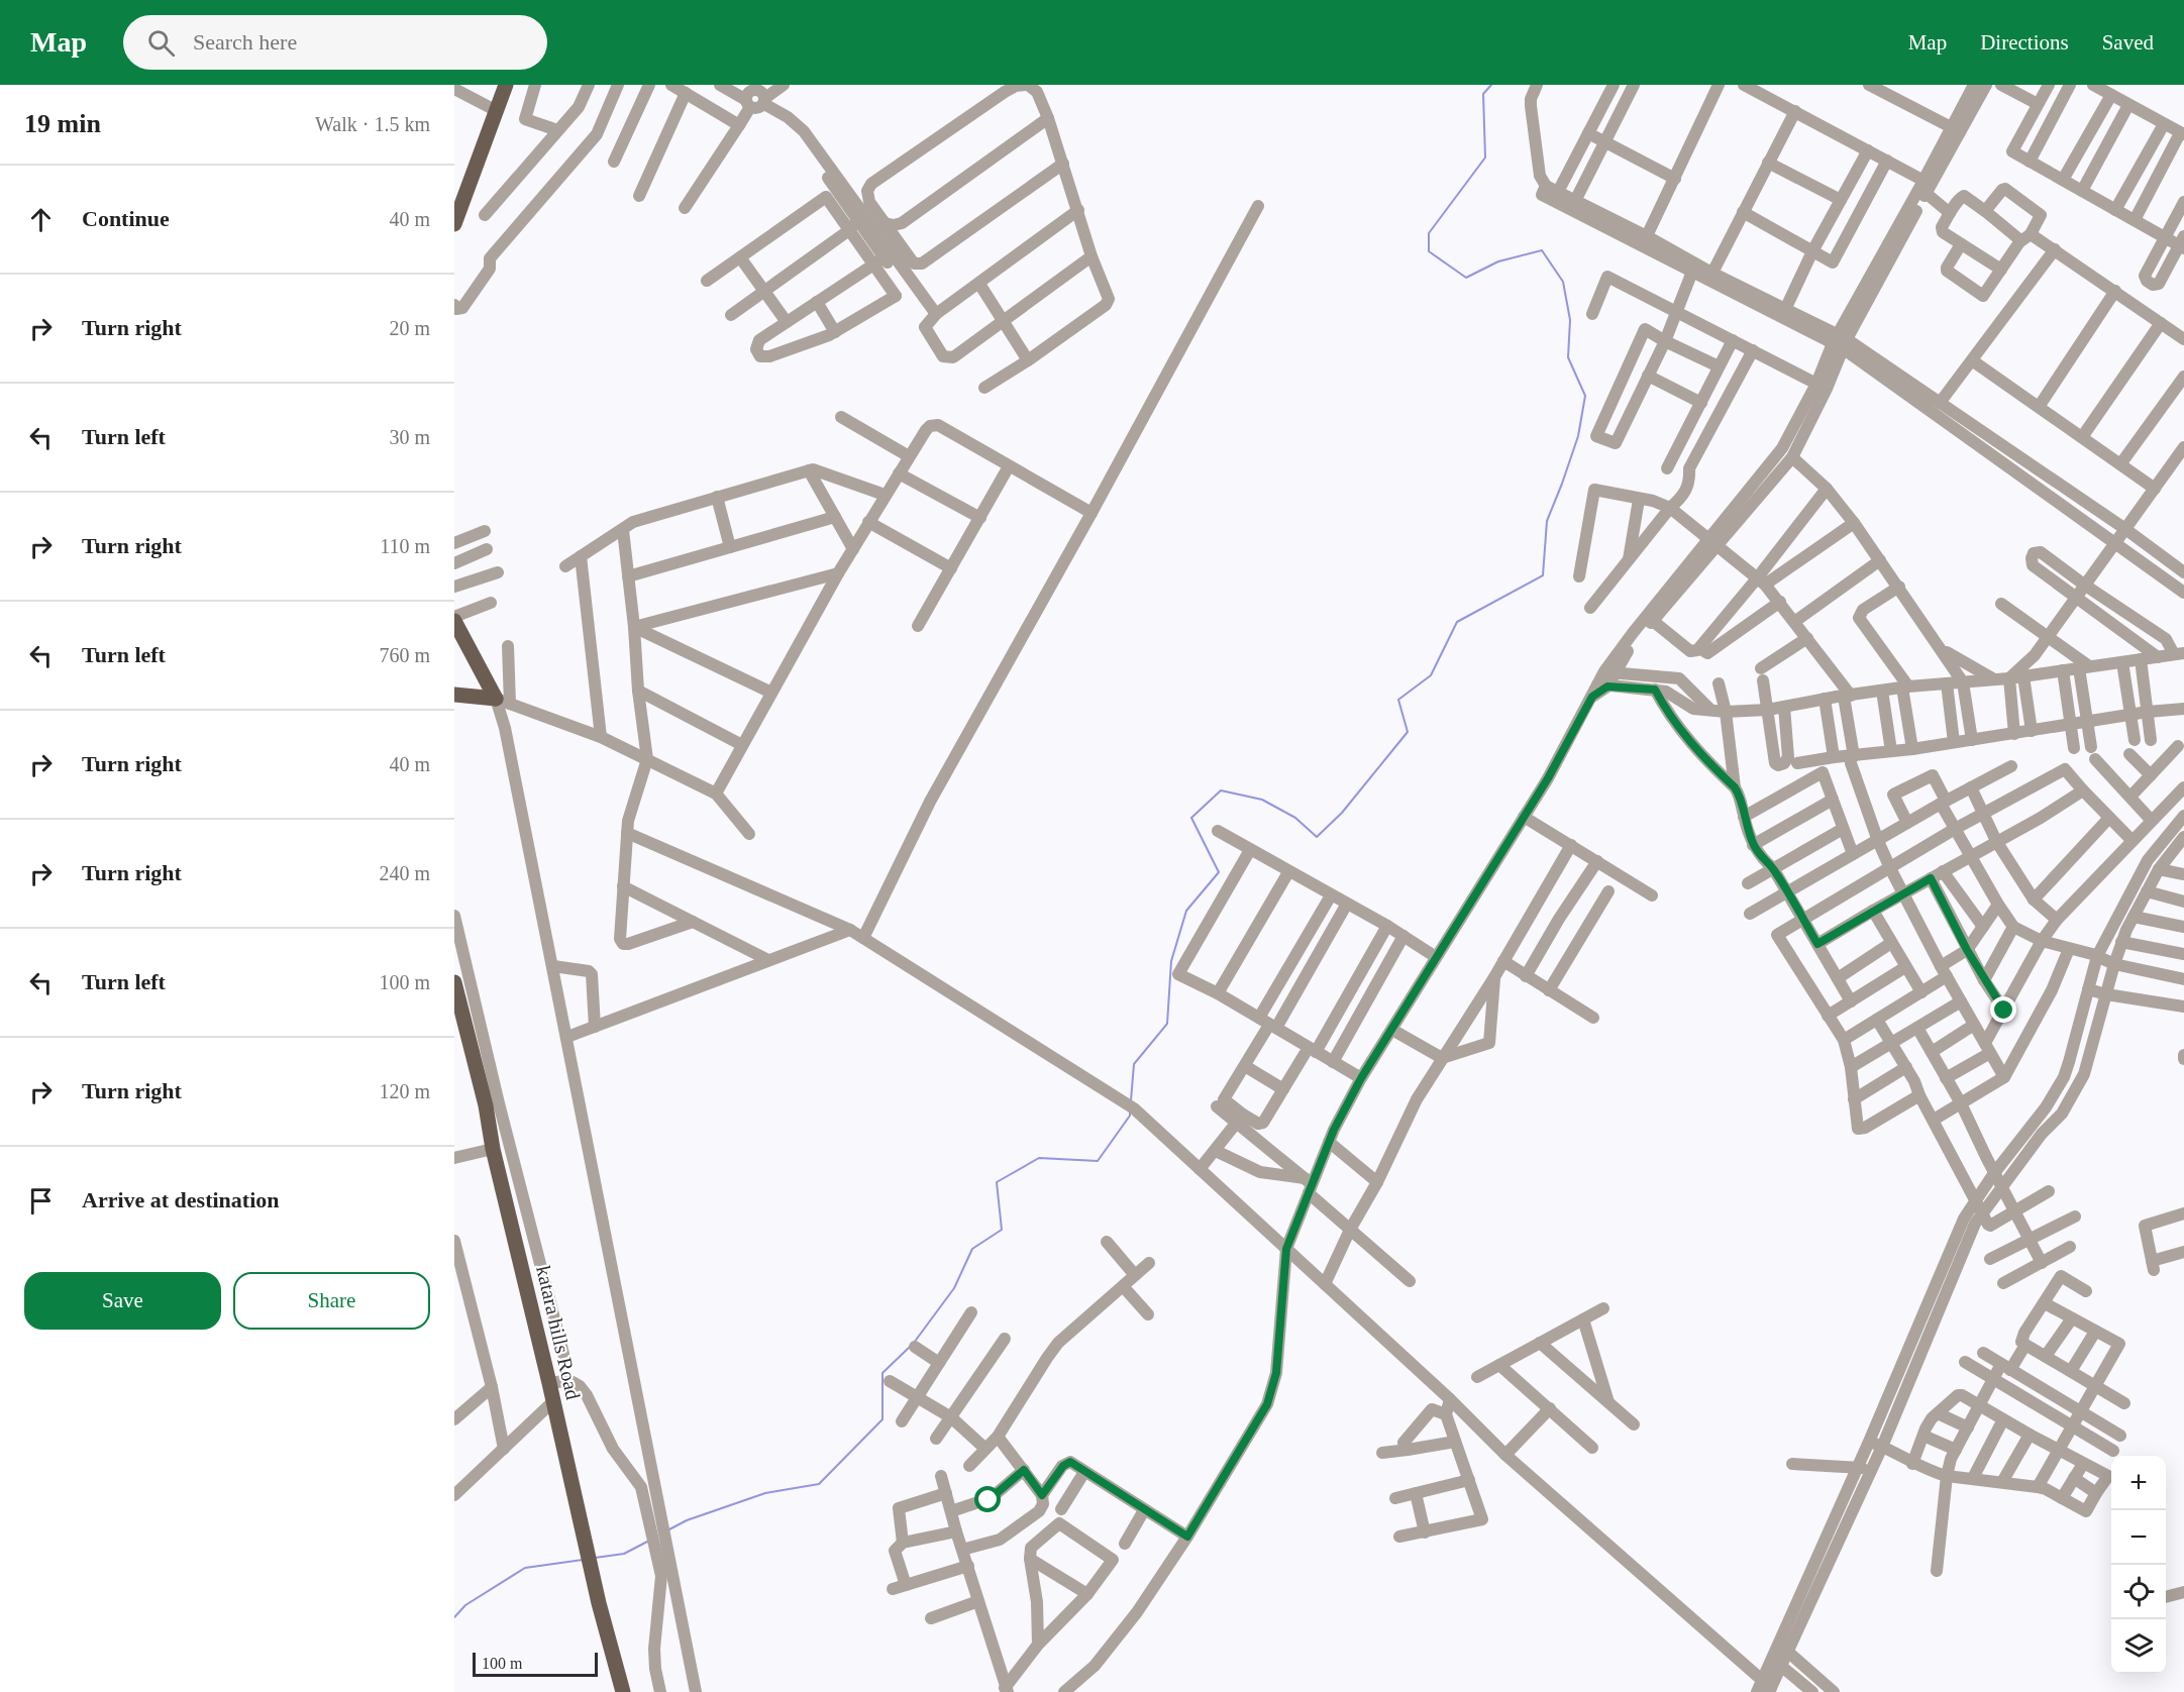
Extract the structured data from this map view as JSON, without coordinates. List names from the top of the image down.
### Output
{
  "streets": {
    "main road": ["katara hills Road"]
  },
  "scale_bar": "100 m",
  "page": {
    "header": "Map",
    "search": "Search here",
    "nav": ["Map", "Directions", "Saved"],
    "heading": ["19 min", "Walk · 1.5 km"],
    "list": [
      ["Continue", "40 m"],
      ["Turn right", "20 m"],
      ["Turn left", "30 m"],
      ["Turn right", "110 m"],
      ["Turn left", "760 m"],
      ["Turn right", "40 m"],
      ["Turn right", "240 m"],
      ["Turn left", "100 m"],
      ["Turn right", "120 m"],
      "Arrive at destination"
    ],
    "buttons": ["Save", "Share"],
    "map_buttons": ["+", "−"],
    "scale": "100 m"
  }
}
